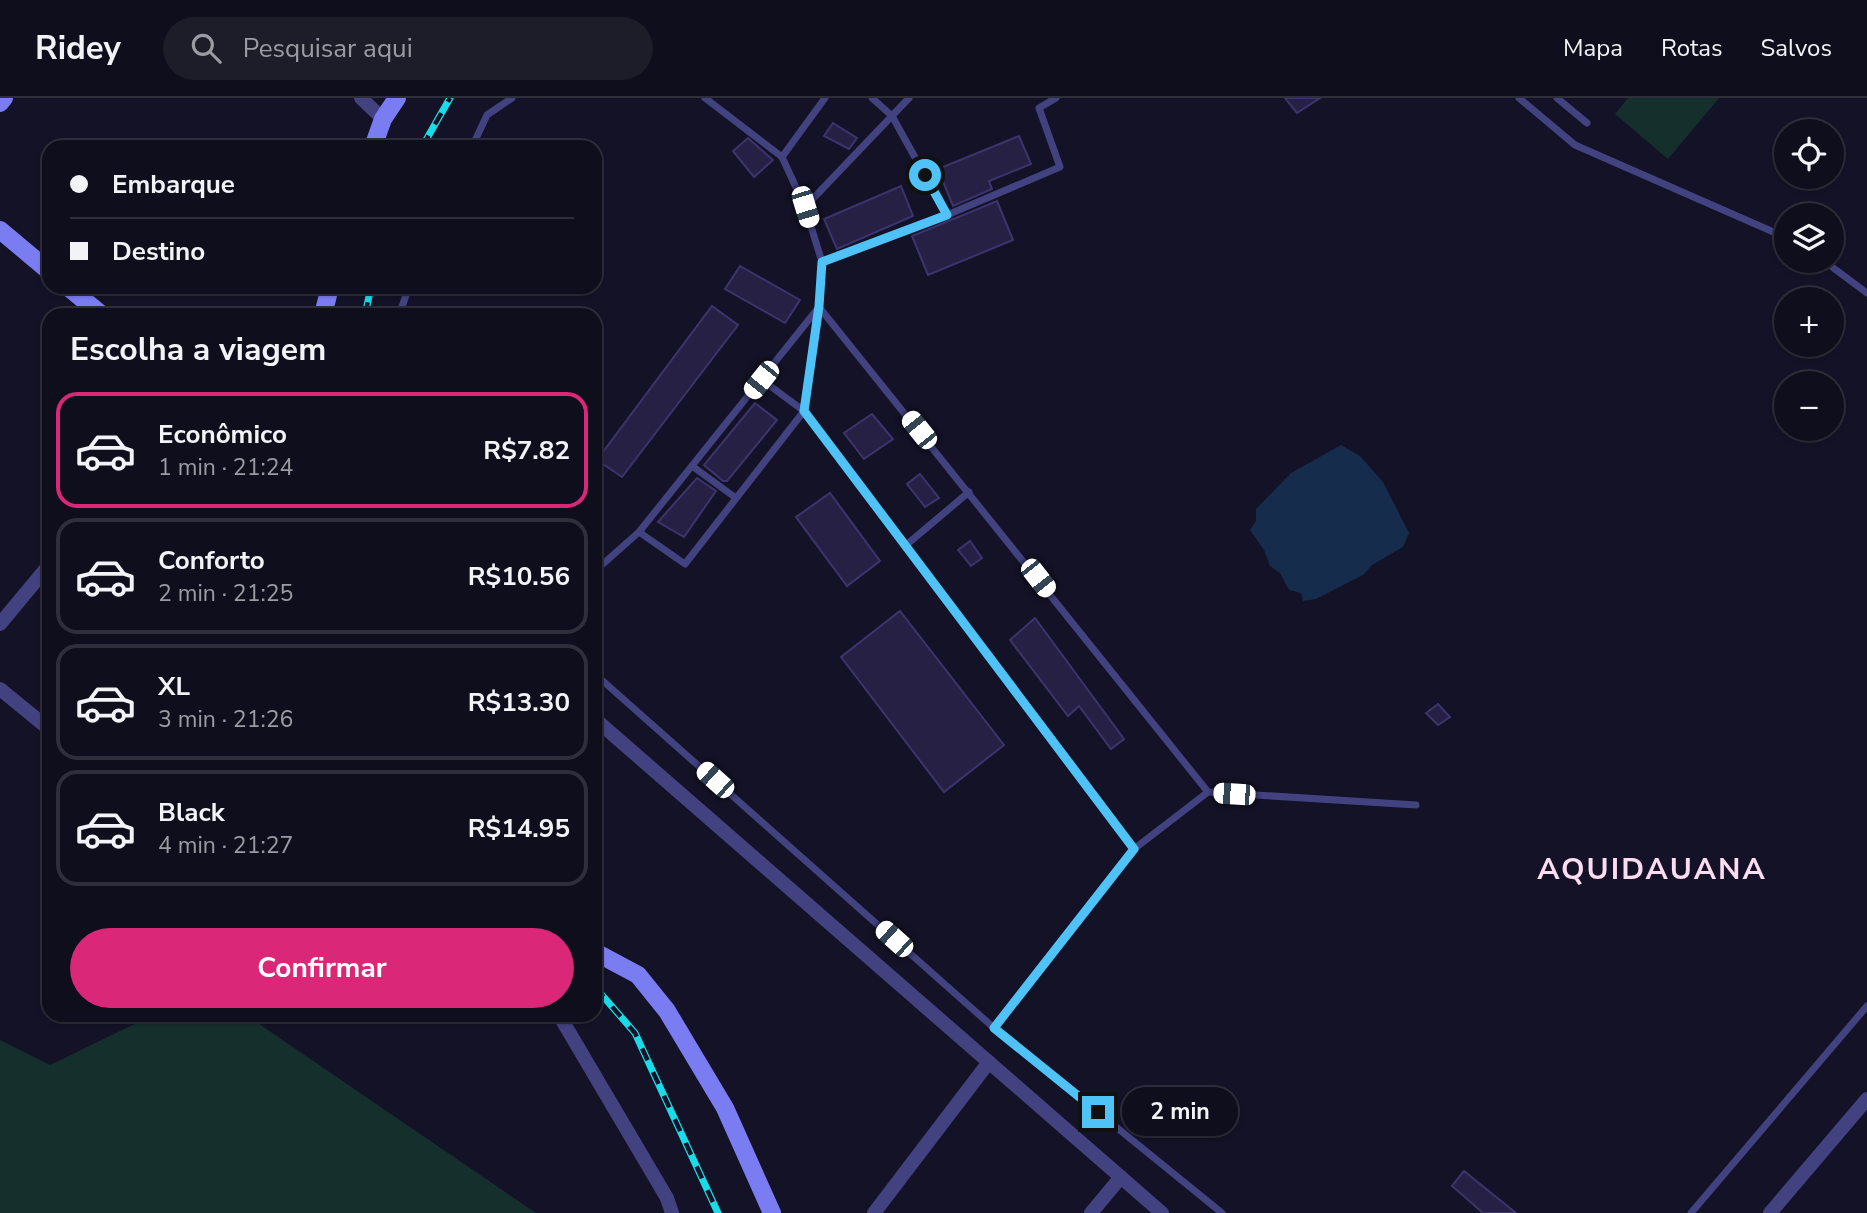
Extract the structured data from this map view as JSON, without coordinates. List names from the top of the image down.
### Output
{
  "districts": ["AQUIDAUANA"],
  "page": {
    "header": "Ridey",
    "search": "Pesquisar aqui",
    "nav": ["Mapa", "Rotas", "Salvos"],
    "map_buttons": ["+", "−"],
    "banner": ["Embarque", "Destino"],
    "heading": "Escolha a viagem",
    "list": [
      {
        "name": "Econômico",
        "note": "1 min · 21:24",
        "value": "R$7.82"
      },
      {
        "name": "Conforto",
        "note": "2 min · 21:25",
        "value": "R$10.56"
      },
      {
        "name": "XL",
        "note": "3 min · 21:26",
        "value": "R$13.30"
      },
      {
        "name": "Black",
        "note": "4 min · 21:27",
        "value": "R$14.95"
      }
    ],
    "buttons": "Confirmar",
    "bubble": "2 min"
  }
}
